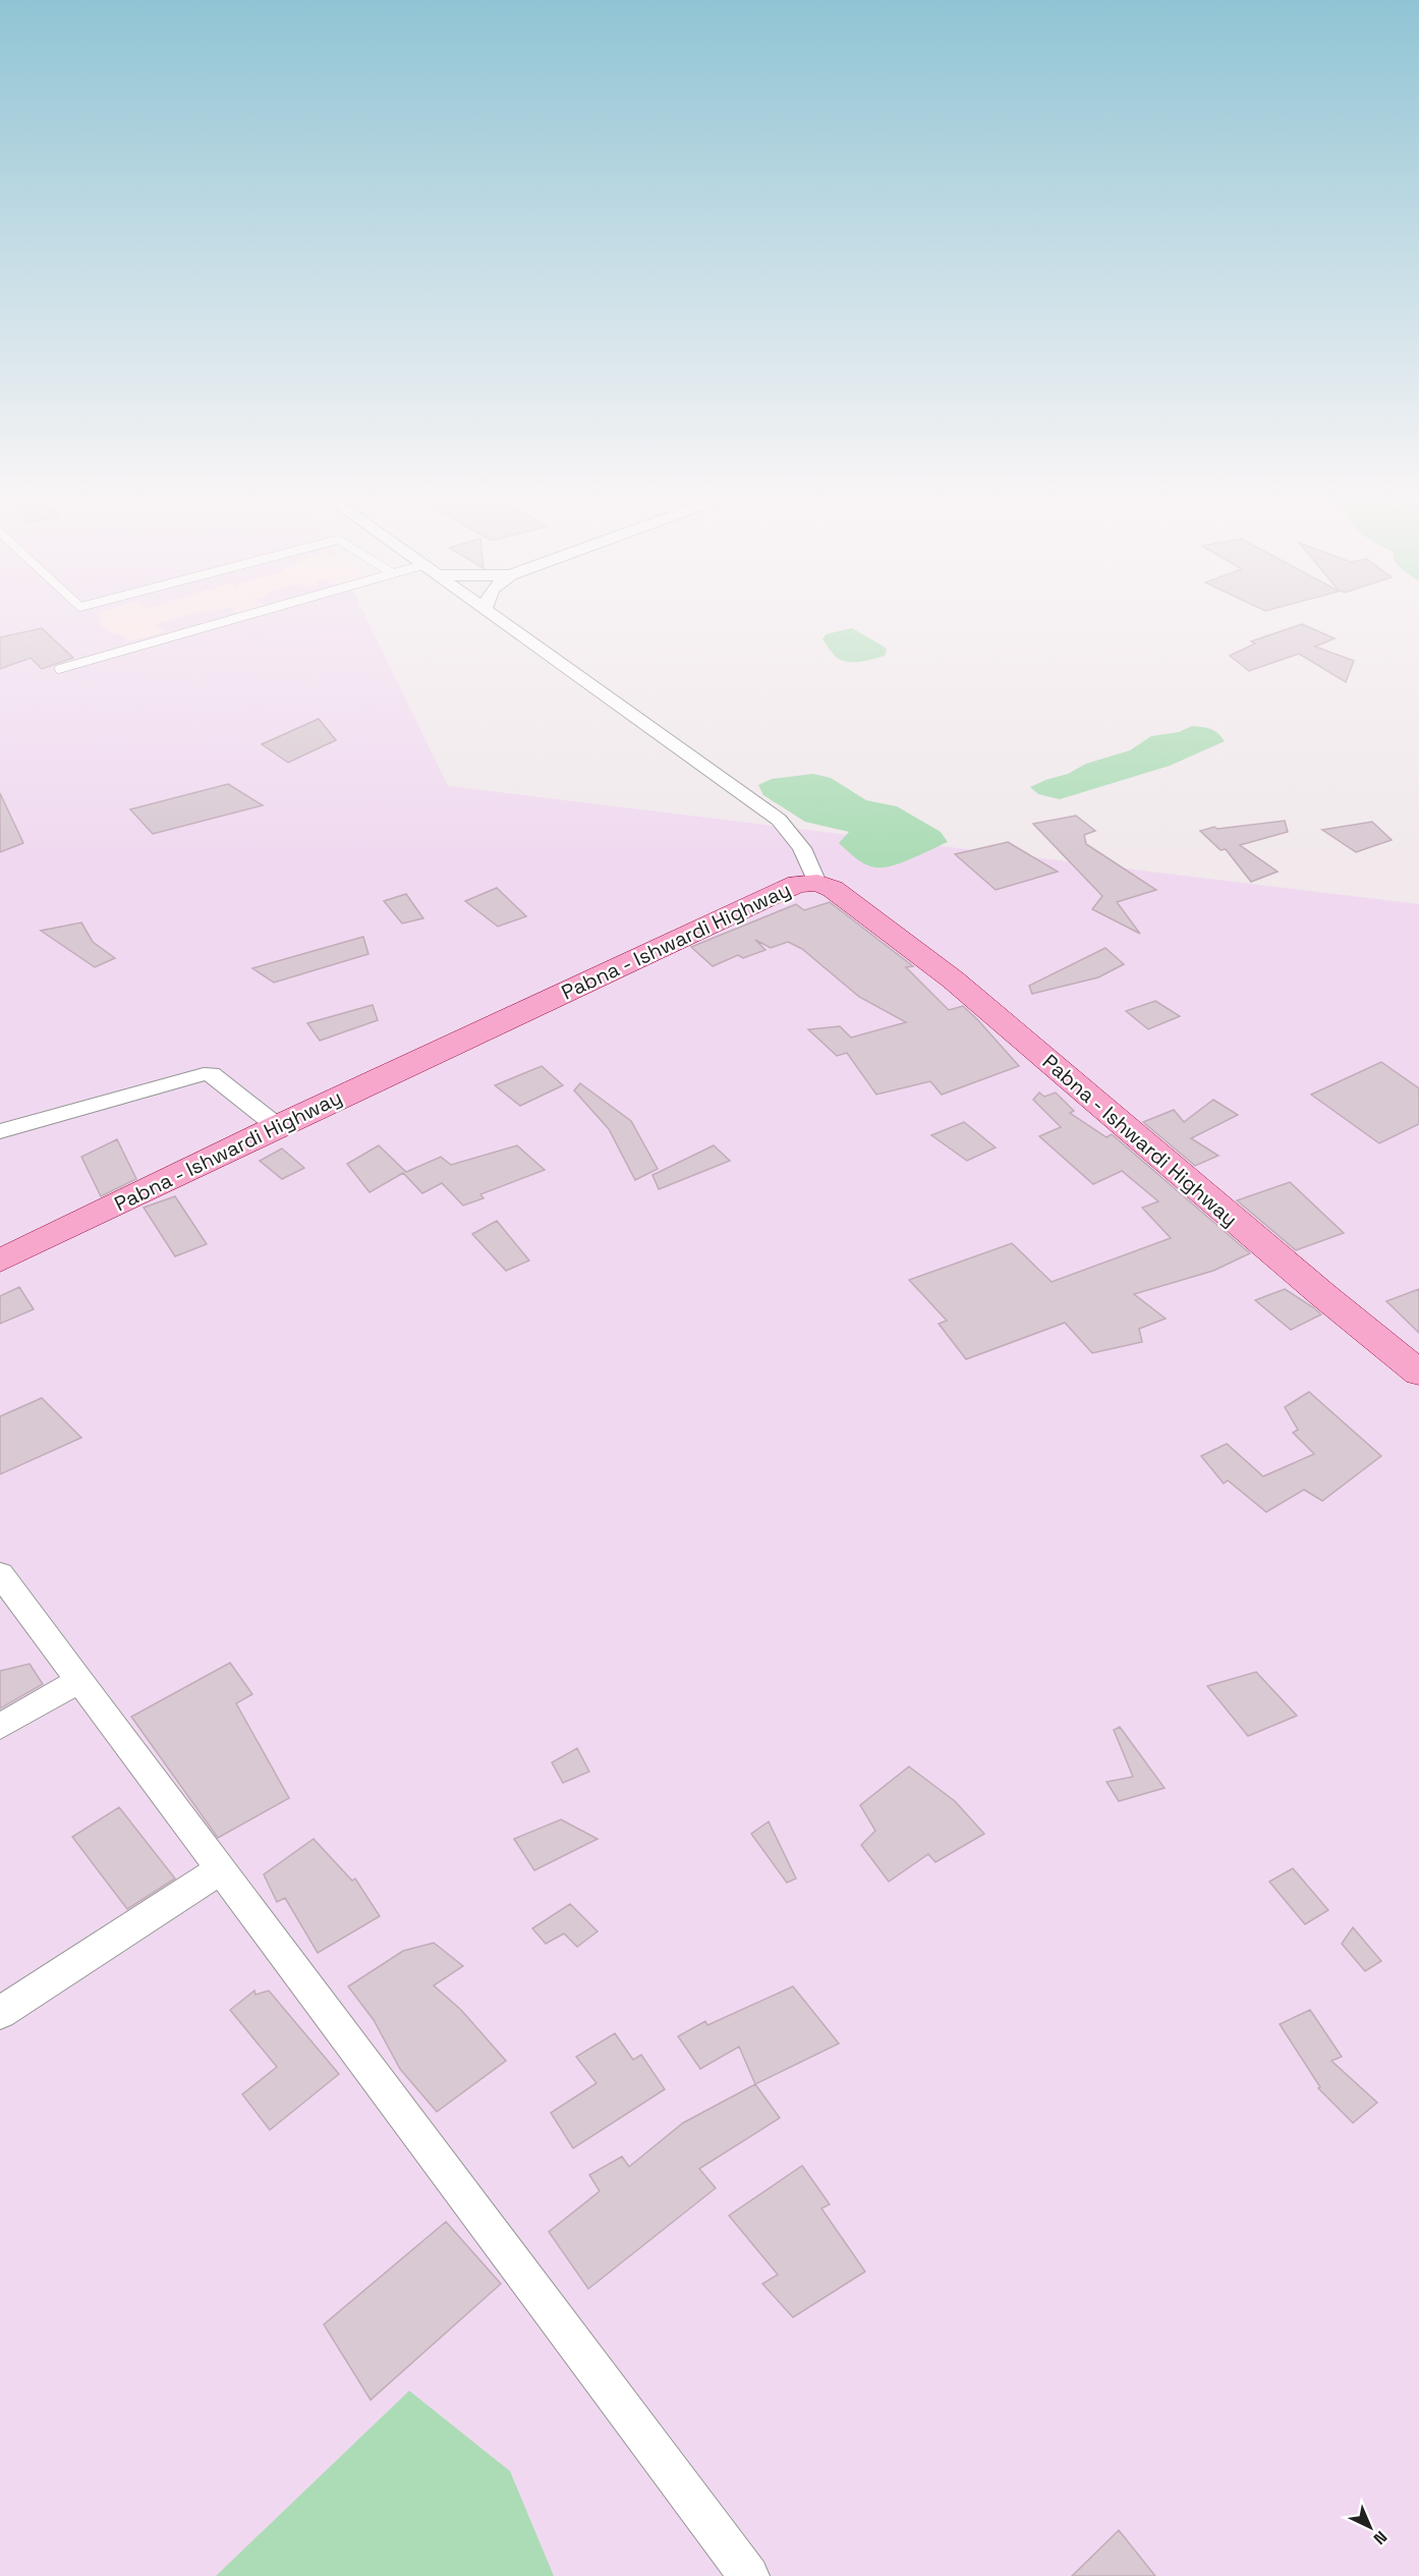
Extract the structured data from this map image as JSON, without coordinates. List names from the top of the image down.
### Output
{
  "streets": {
    "main road": ["Pabna - Ishwardi Highway"]
  },
  "north": "bottom right"
}
